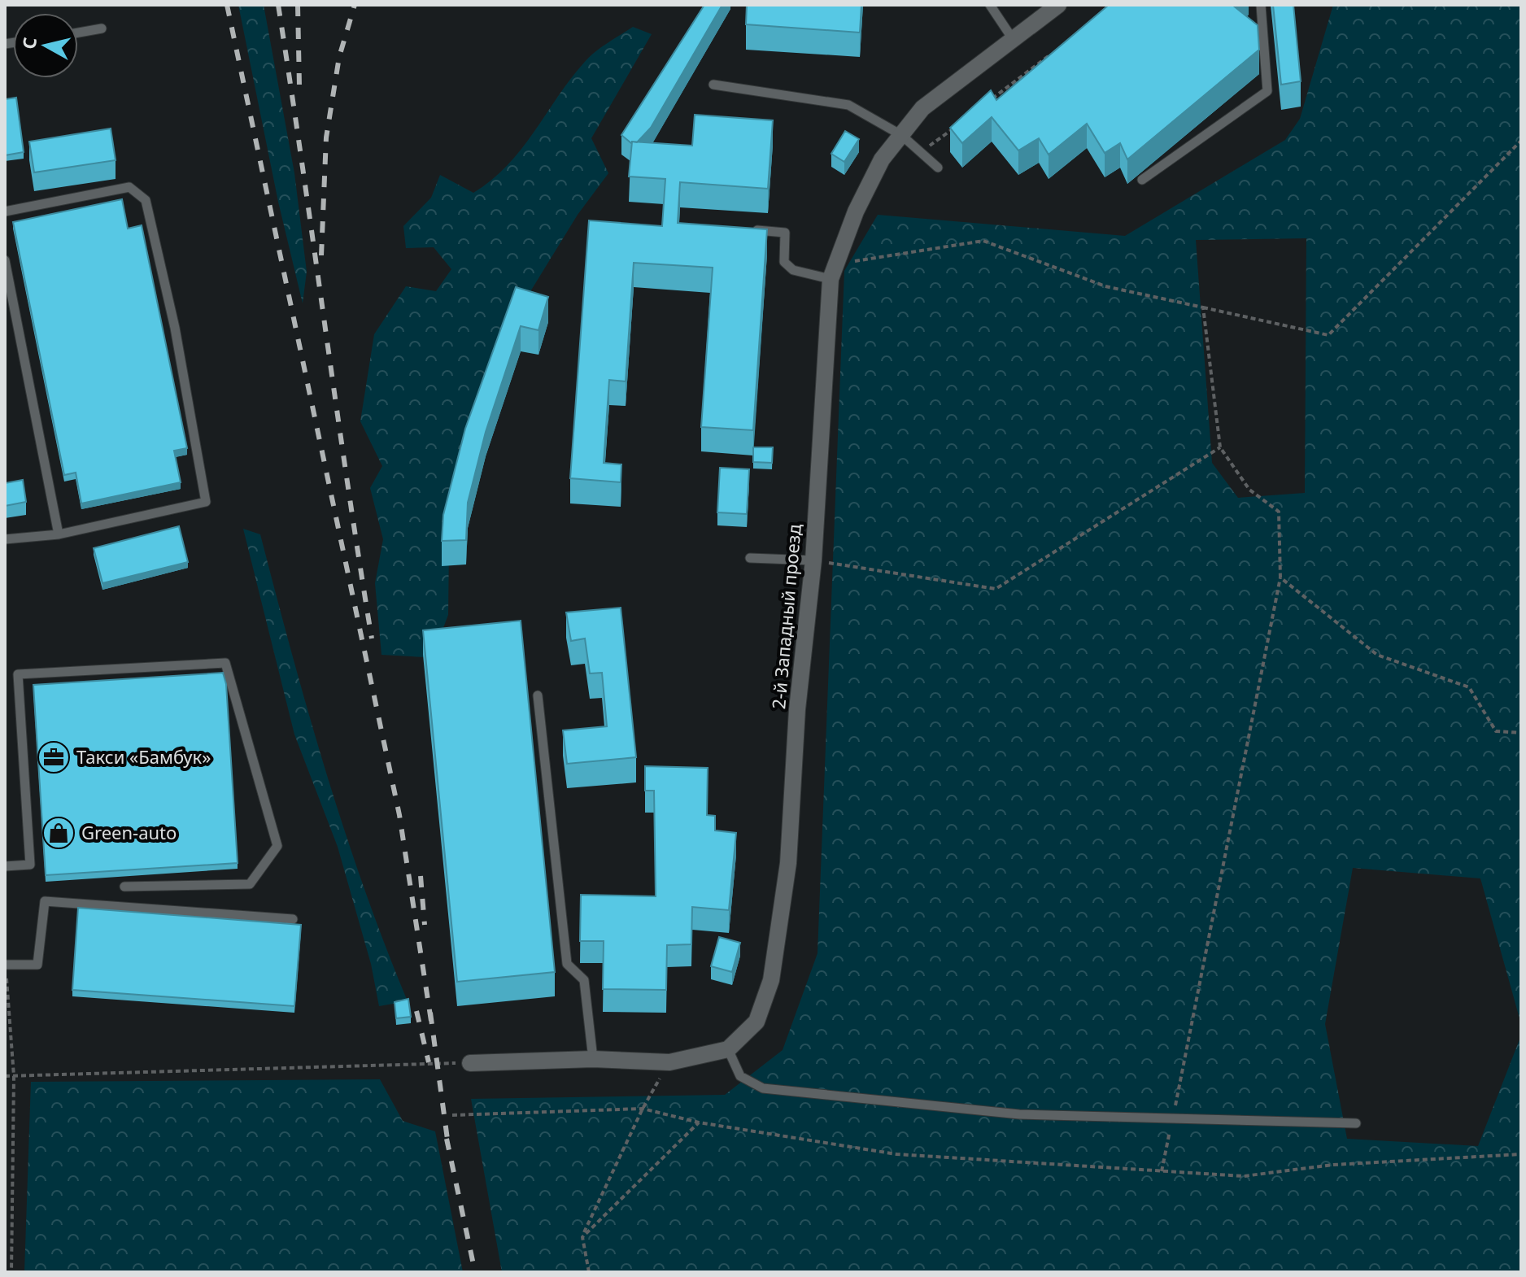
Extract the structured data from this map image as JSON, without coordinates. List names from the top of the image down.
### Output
{
  "streets": {
    "street": ["2-й Западный проезд"]
  },
  "places": {
    "office": ["Такси «Бамбук»"],
    "shop": ["Green-auto"]
  },
  "north": "left"
}
